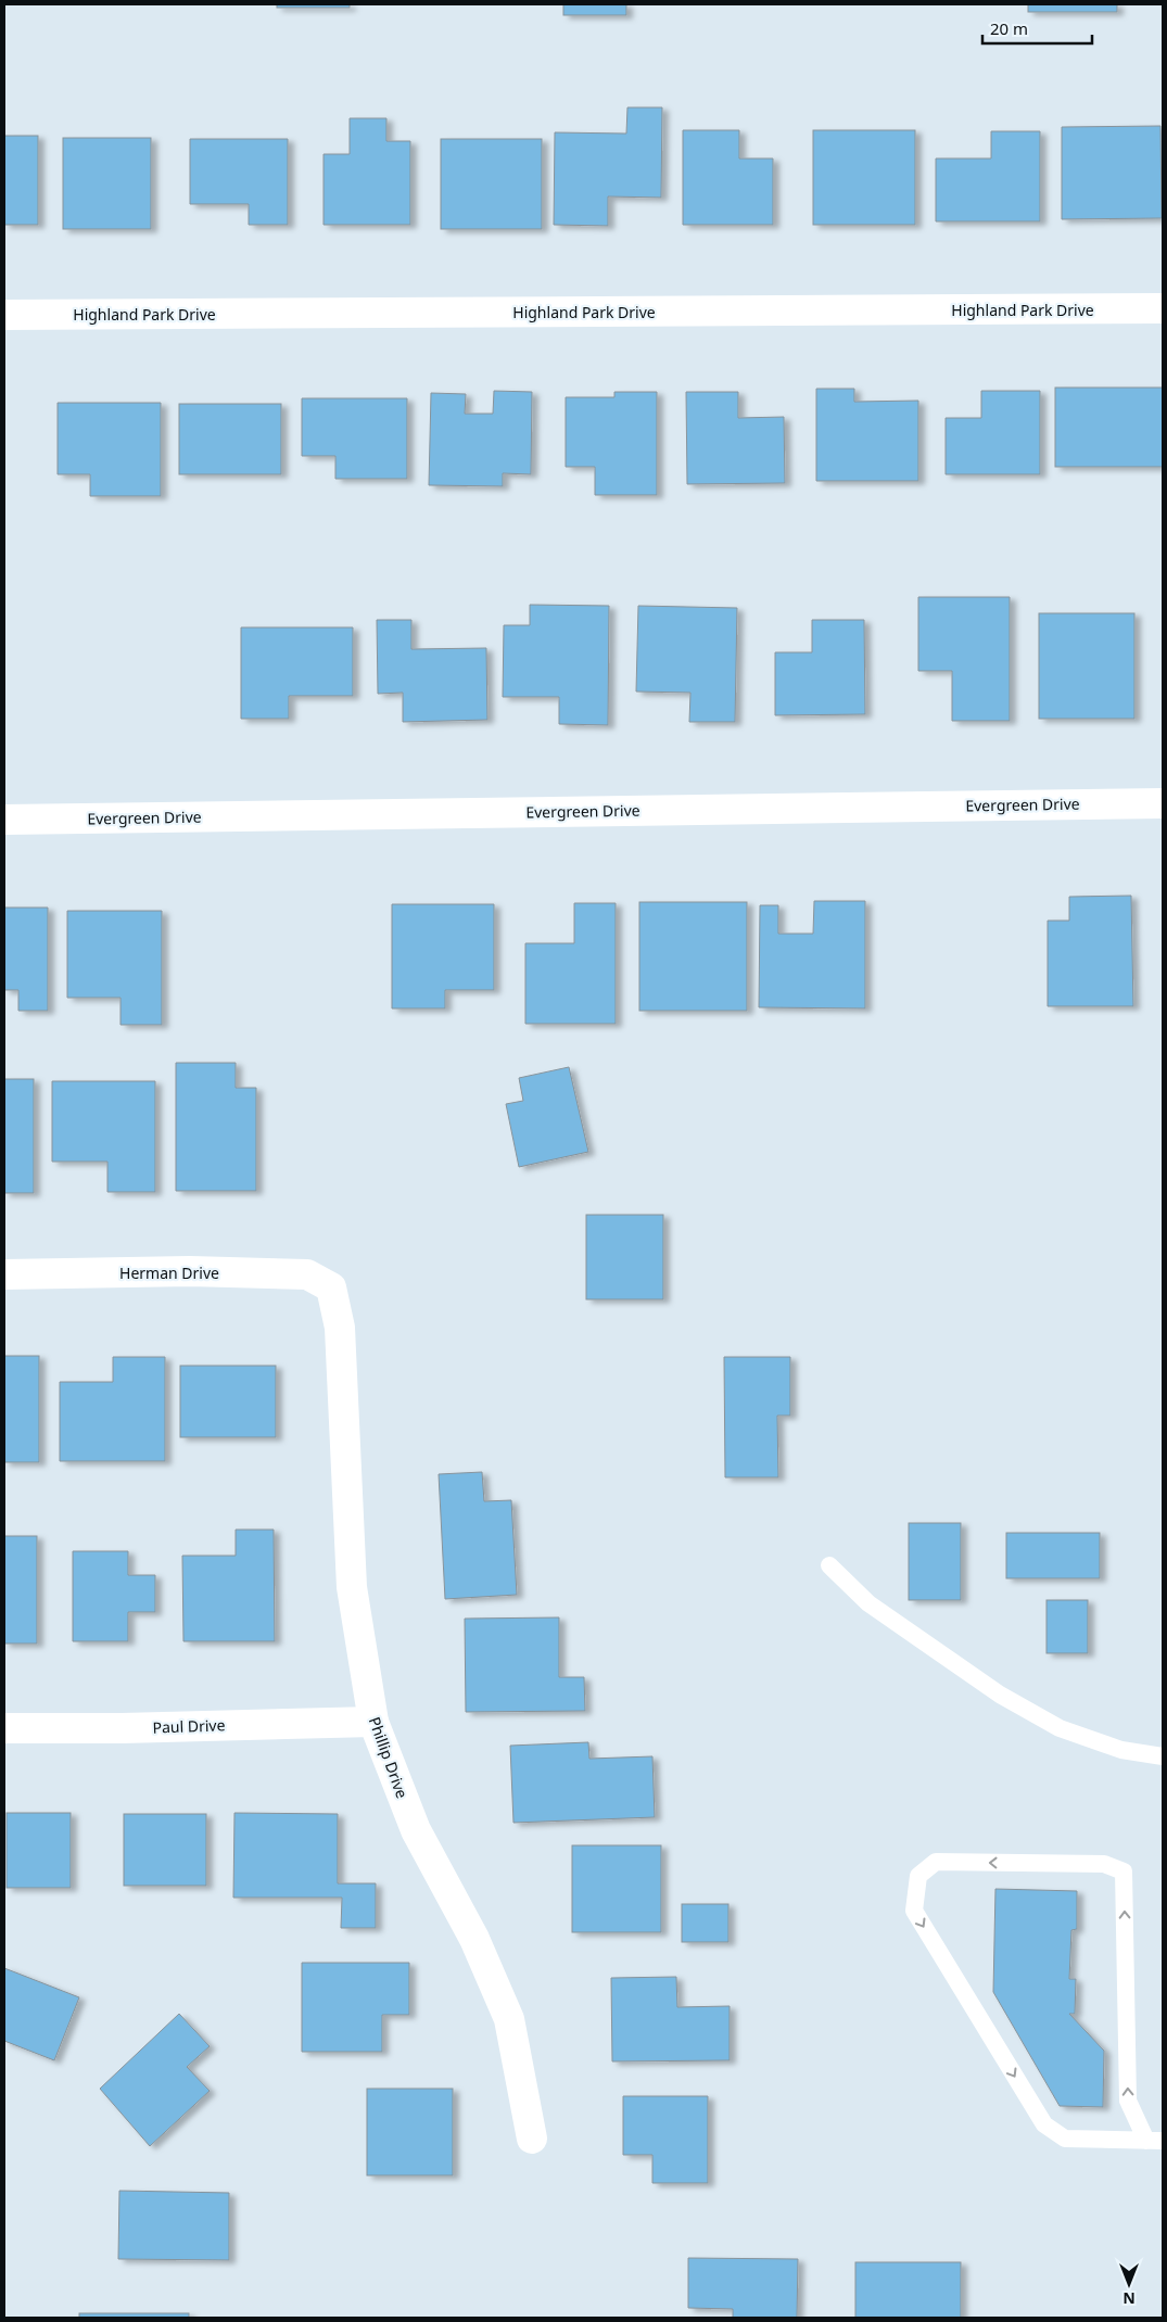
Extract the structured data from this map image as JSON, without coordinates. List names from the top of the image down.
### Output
{
  "streets": {
    "street": [
      "Highland Park Drive",
      "Evergreen Drive",
      "Herman Drive",
      "Paul Drive",
      "Phillip Drive"
    ]
  },
  "crossings": [
    ["Herman Drive", "Phillip Drive"],
    ["Paul Drive", "Phillip Drive"]
  ],
  "scale_bar": "20 m",
  "north": "bottom"
}
